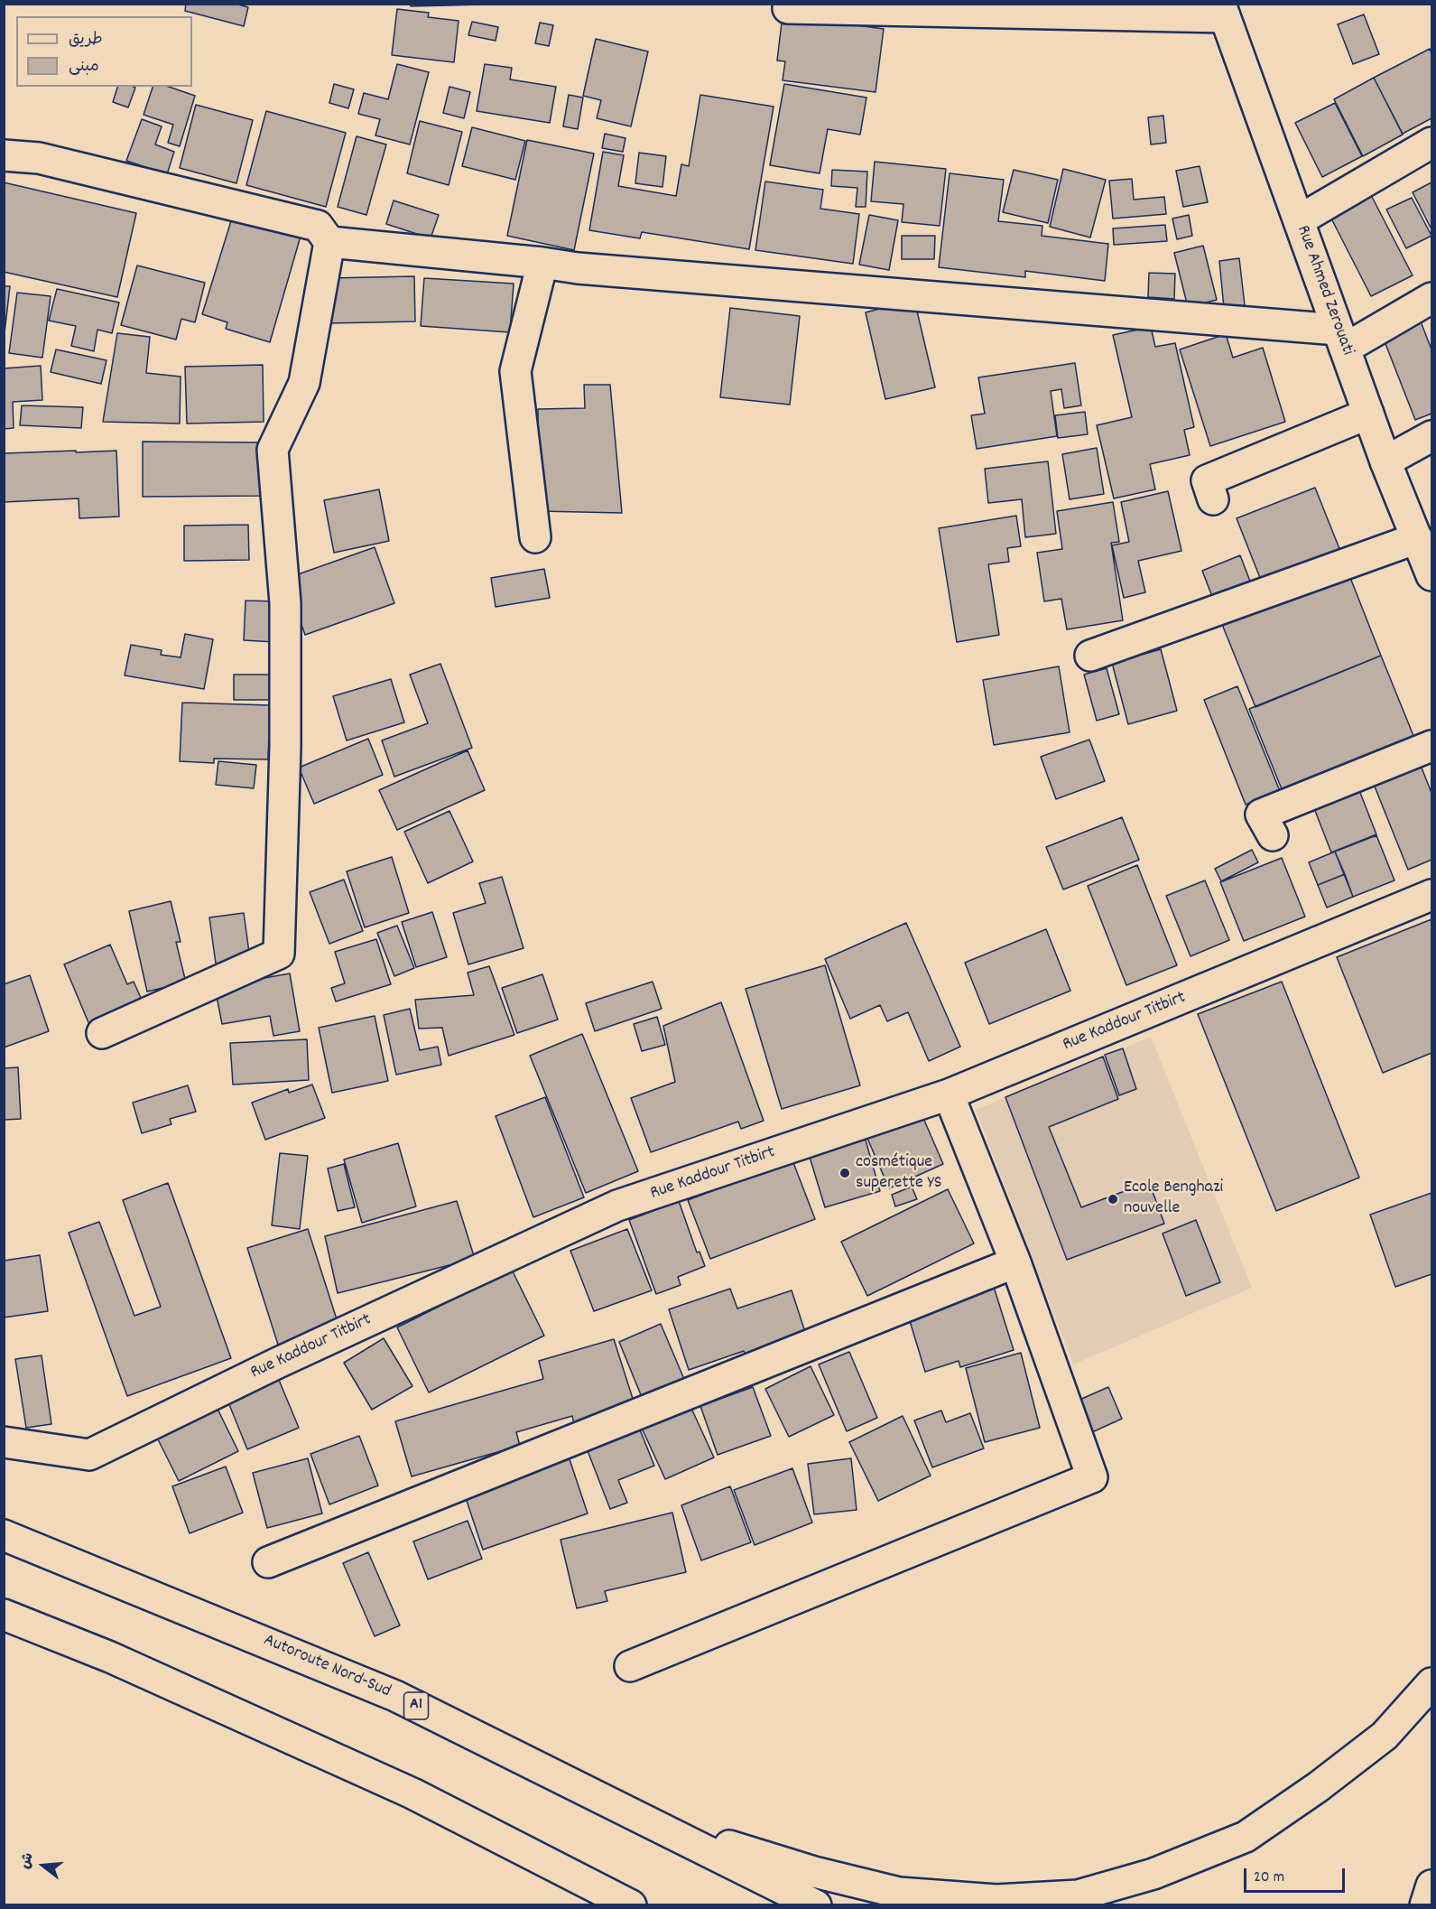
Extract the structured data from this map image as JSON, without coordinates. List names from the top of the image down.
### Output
{
  "streets": {
    "main road": [
      "Rue Ahmed Zerouati",
      "Rue Kaddour Titbirt",
      "Autoroute Nord-Sud",
      "A1"
    ]
  },
  "places": ["cosmétique superette YS", "Ecole Benghazi nouvelle"],
  "legend": ["طريق", "مبنى"],
  "scale_bar": "20 m",
  "north": "left"
}
